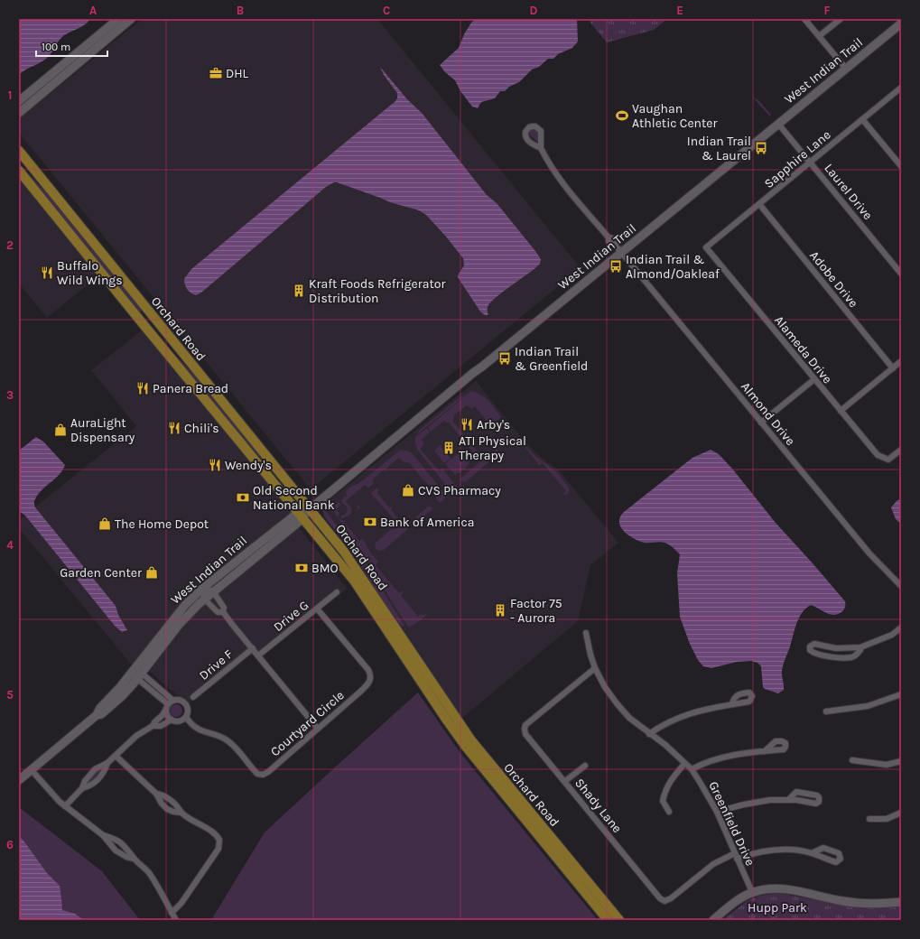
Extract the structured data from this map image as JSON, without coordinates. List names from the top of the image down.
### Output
{
  "streets": {
    "main road": ["Orchard Road"],
    "street": [
      "West Indian Trail",
      "Sapphire Lane",
      "Laurel Drive",
      "Adobe Drive",
      "Alameda Drive",
      "Almond Drive",
      "Drive G",
      "Drive F",
      "Courtyard Circle",
      "Shady Lane",
      "Greenfield Drive"
    ]
  },
  "crossings": [
    ["West Indian Trail", "Laurel Drive"],
    ["West Indian Trail", "Orchard Road"],
    ["West Indian Trail", "Almond Drive"],
    ["Sapphire Lane", "Laurel Drive"],
    ["Sapphire Lane", "Adobe Drive"],
    ["Sapphire Lane", "Alameda Drive"],
    ["Drive G", "Courtyard Circle"],
    ["Shady Lane", "Greenfield Drive"]
  ],
  "parks": ["Hupp Park"],
  "places": {
    "office": ["DHL"],
    "sports": ["Vaughan Athletic Center"],
    "bus stop": ["Indian Trail & Laurel", "Indian Trail & Almond/Oakleaf", "Indian Trail & Greenfield"],
    "restaurant": [
      "Buffalo Wild Wings",
      "Panera Bread",
      "Arby's",
      "Chili's",
      "Wendy's"
    ],
    "building": ["Kraft Foods Refrigerator Distribution", "ATI Physical Therapy", "Factor 75 - Aurora"],
    "shop": [
      "AuraLight Dispensary",
      "CVS Pharmacy",
      "The Home Depot",
      "Garden Center"
    ],
    "bank": ["Old Second National Bank", "Bank of America", "BMO"]
  },
  "scale_bar": "100 m",
  "grid": {
    "columns": [
      "A",
      "B",
      "C",
      "D",
      "E",
      "F"
    ],
    "rows": [
      "1",
      "2",
      "3",
      "4",
      "5",
      "6"
    ]
  }
}
